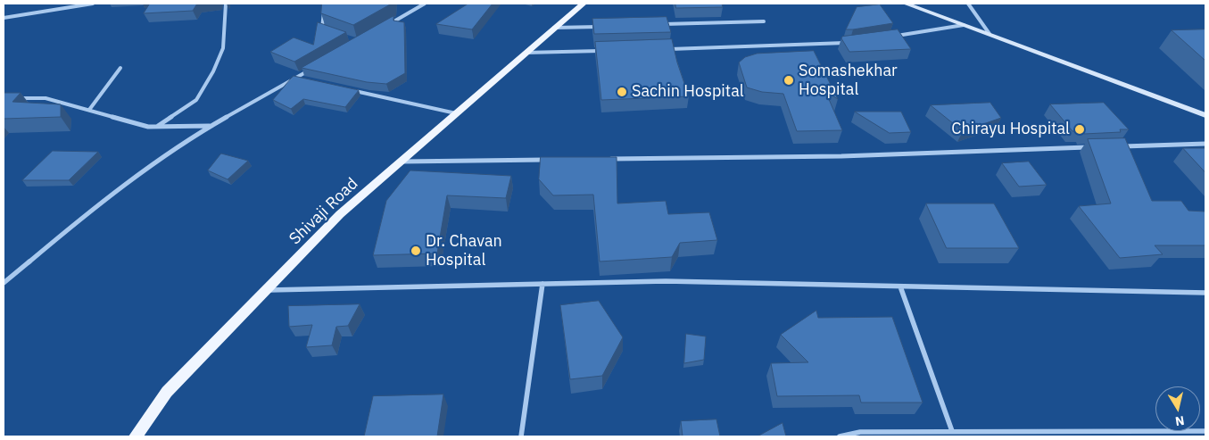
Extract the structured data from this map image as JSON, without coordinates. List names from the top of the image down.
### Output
{
  "streets": {
    "main road": ["Shivaji Road"]
  },
  "places": [
    "Somashekhar Hospital",
    "Sachin Hospital",
    "Chirayu Hospital",
    "Dr. Chavan Hospital"
  ],
  "north": "bottom"
}
